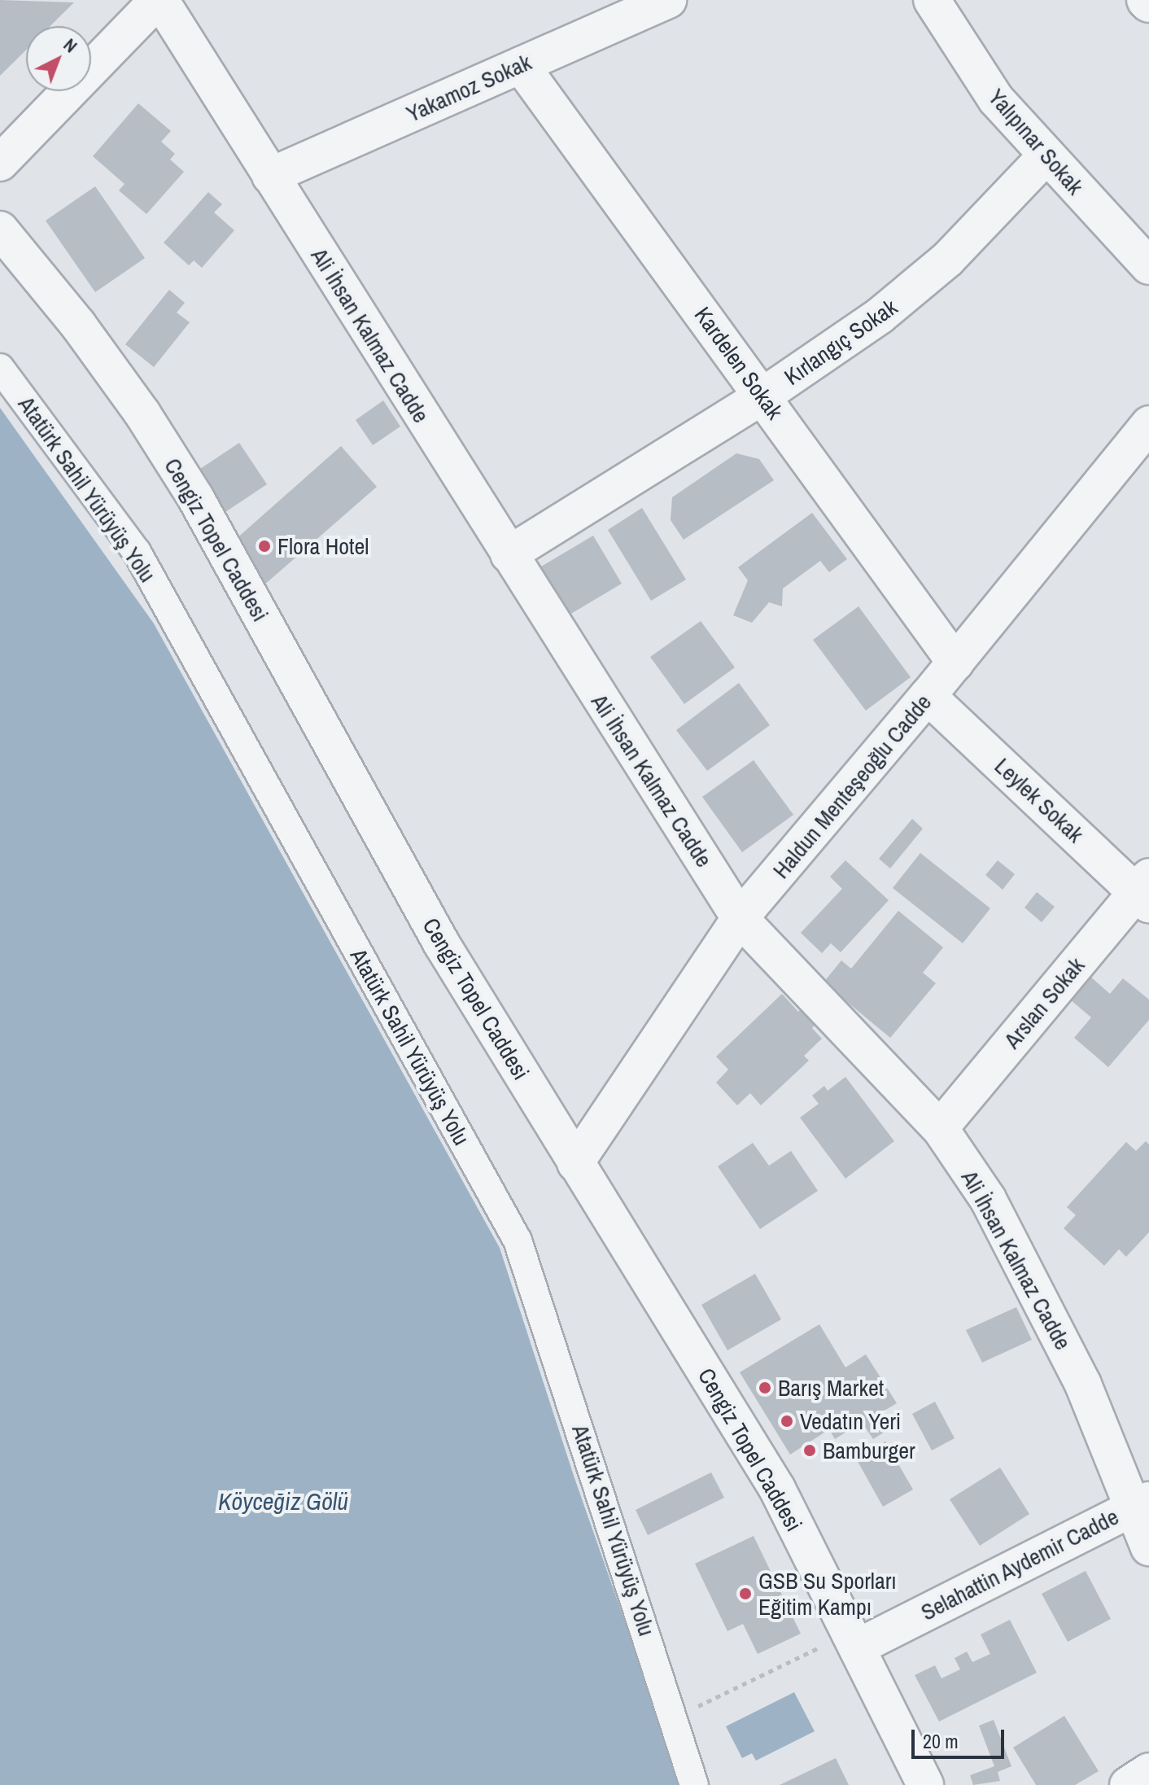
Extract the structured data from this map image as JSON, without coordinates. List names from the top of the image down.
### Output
{
  "streets": {
    "street": [
      "Yakamoz Sokak",
      "Yalıpınar Sokak",
      "Ali İhsan Kalmaz Cadde",
      "Kırlangıç Sokak",
      "Kardelen Sokak",
      "Atatürk Sahil Yürüyüş Yolu",
      "Cengiz Topel Caddesi",
      "Haldun Menteşeoğlu Cadde",
      "Leylek Sokak",
      "Arslan Sokak",
      "Selahattin Aydemir Cadde"
    ]
  },
  "crossings": [
    ["Yakamoz Sokak", "Ali İhsan Kalmaz Cadde"],
    ["Yakamoz Sokak", "Kardelen Sokak"],
    ["Yalıpınar Sokak", "Kırlangıç Sokak"],
    ["Ali İhsan Kalmaz Cadde", "Kırlangıç Sokak"],
    ["Ali İhsan Kalmaz Cadde", "Haldun Menteşeoğlu Cadde"],
    ["Ali İhsan Kalmaz Cadde", "Arslan Sokak"],
    ["Ali İhsan Kalmaz Cadde", "Selahattin Aydemir Cadde"],
    ["Kırlangıç Sokak", "Kardelen Sokak"],
    ["Kardelen Sokak", "Haldun Menteşeoğlu Cadde"],
    ["Cengiz Topel Caddesi", "Haldun Menteşeoğlu Cadde"],
    ["Cengiz Topel Caddesi", "Selahattin Aydemir Cadde"],
    ["Haldun Menteşeoğlu Cadde", "Leylek Sokak"],
    ["Leylek Sokak", "Arslan Sokak"]
  ],
  "water": ["Köyceğiz Gölü"],
  "places": [
    "Flora Hotel",
    "Barış Market",
    "Vedatın Yeri",
    "Bamburger",
    "GSB Su Sporları Eğitim Kampı"
  ],
  "scale_bar": "20 m",
  "north": "top right"
}
